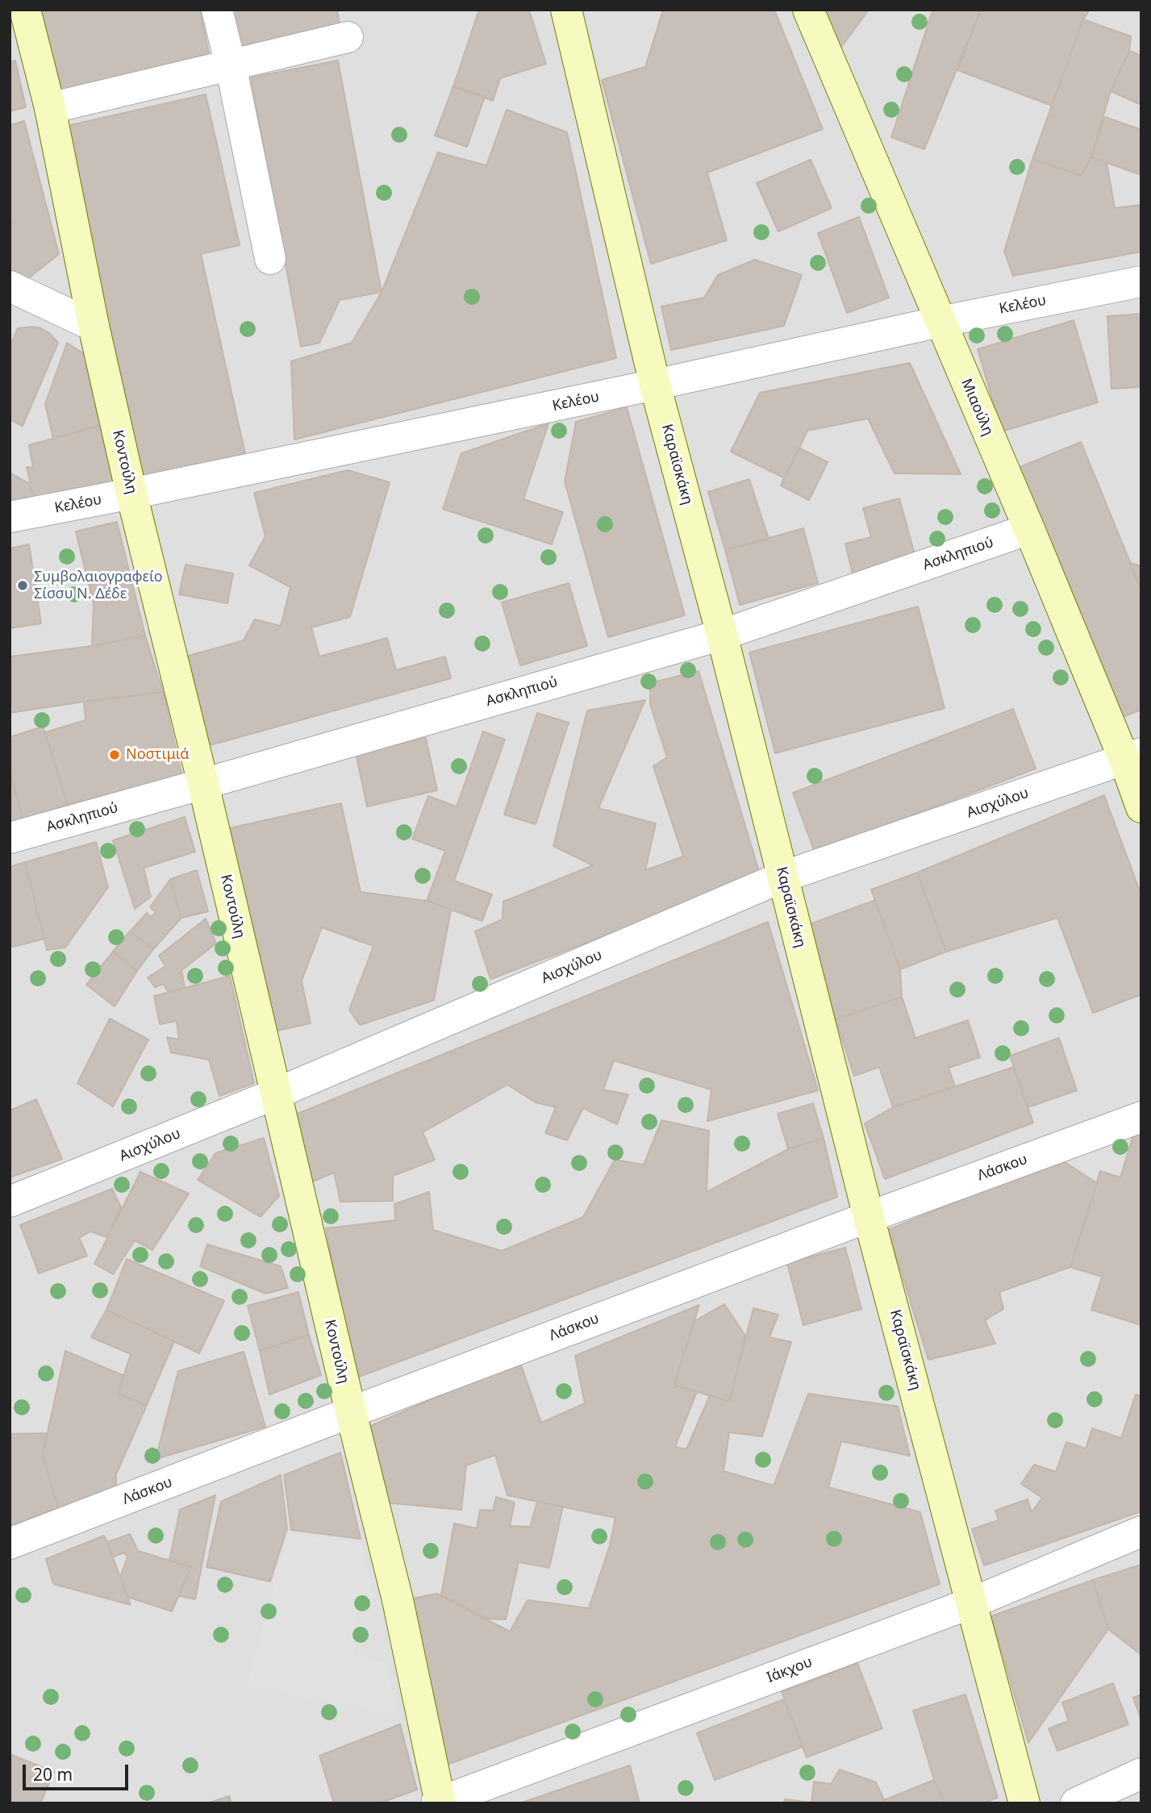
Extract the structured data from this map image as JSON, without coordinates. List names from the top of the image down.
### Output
{
  "streets": {
    "street": [
      "Κελέου",
      "Μιαούλη",
      "Κοντούλη",
      "Καραϊσκάκη",
      "Ασκληπιού",
      "Αισχύλου",
      "Λάσκου",
      "Ιάκχου"
    ]
  },
  "crossings": [
    ["Κελέου", "Μιαούλη"],
    ["Κελέου", "Κοντούλη"],
    ["Κελέου", "Καραϊσκάκη"],
    ["Μιαούλη", "Ασκληπιού"],
    ["Μιαούλη", "Αισχύλου"],
    ["Κοντούλη", "Ασκληπιού"],
    ["Κοντούλη", "Αισχύλου"],
    ["Κοντούλη", "Λάσκου"],
    ["Κοντούλη", "Ιάκχου"],
    ["Καραϊσκάκη", "Ασκληπιού"],
    ["Καραϊσκάκη", "Αισχύλου"],
    ["Καραϊσκάκη", "Λάσκου"],
    ["Καραϊσκάκη", "Ιάκχου"]
  ],
  "places": ["Συμβολαιογραφείο Σίσσυ Ν. Δέδε", "Νοστιμιά"],
  "scale_bar": "20 m"
}
